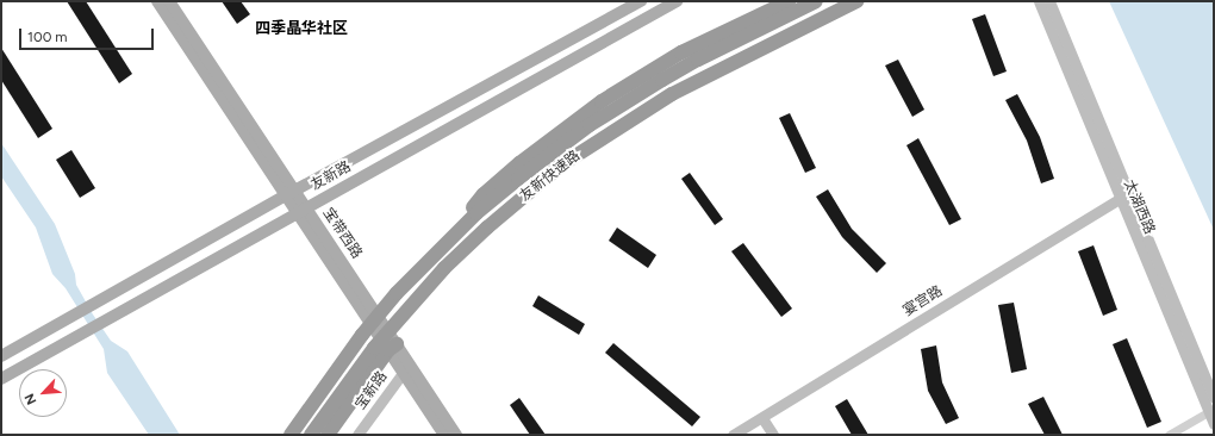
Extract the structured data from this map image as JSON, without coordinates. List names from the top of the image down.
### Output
{
  "streets": {
    "highway": ["友新快速路"],
    "main road": [
      "友新路",
      "太湖西路",
      "宝带西路",
      "宴宫路",
      "宝新路"
    ]
  },
  "crossings": [
    ["友新路", "宝带西路"],
    ["太湖西路", "宴宫路"],
    ["宝带西路", "宝新路"]
  ],
  "districts": ["四季晶华社区"],
  "scale_bar": "100 m",
  "north": "bottom left"
}
